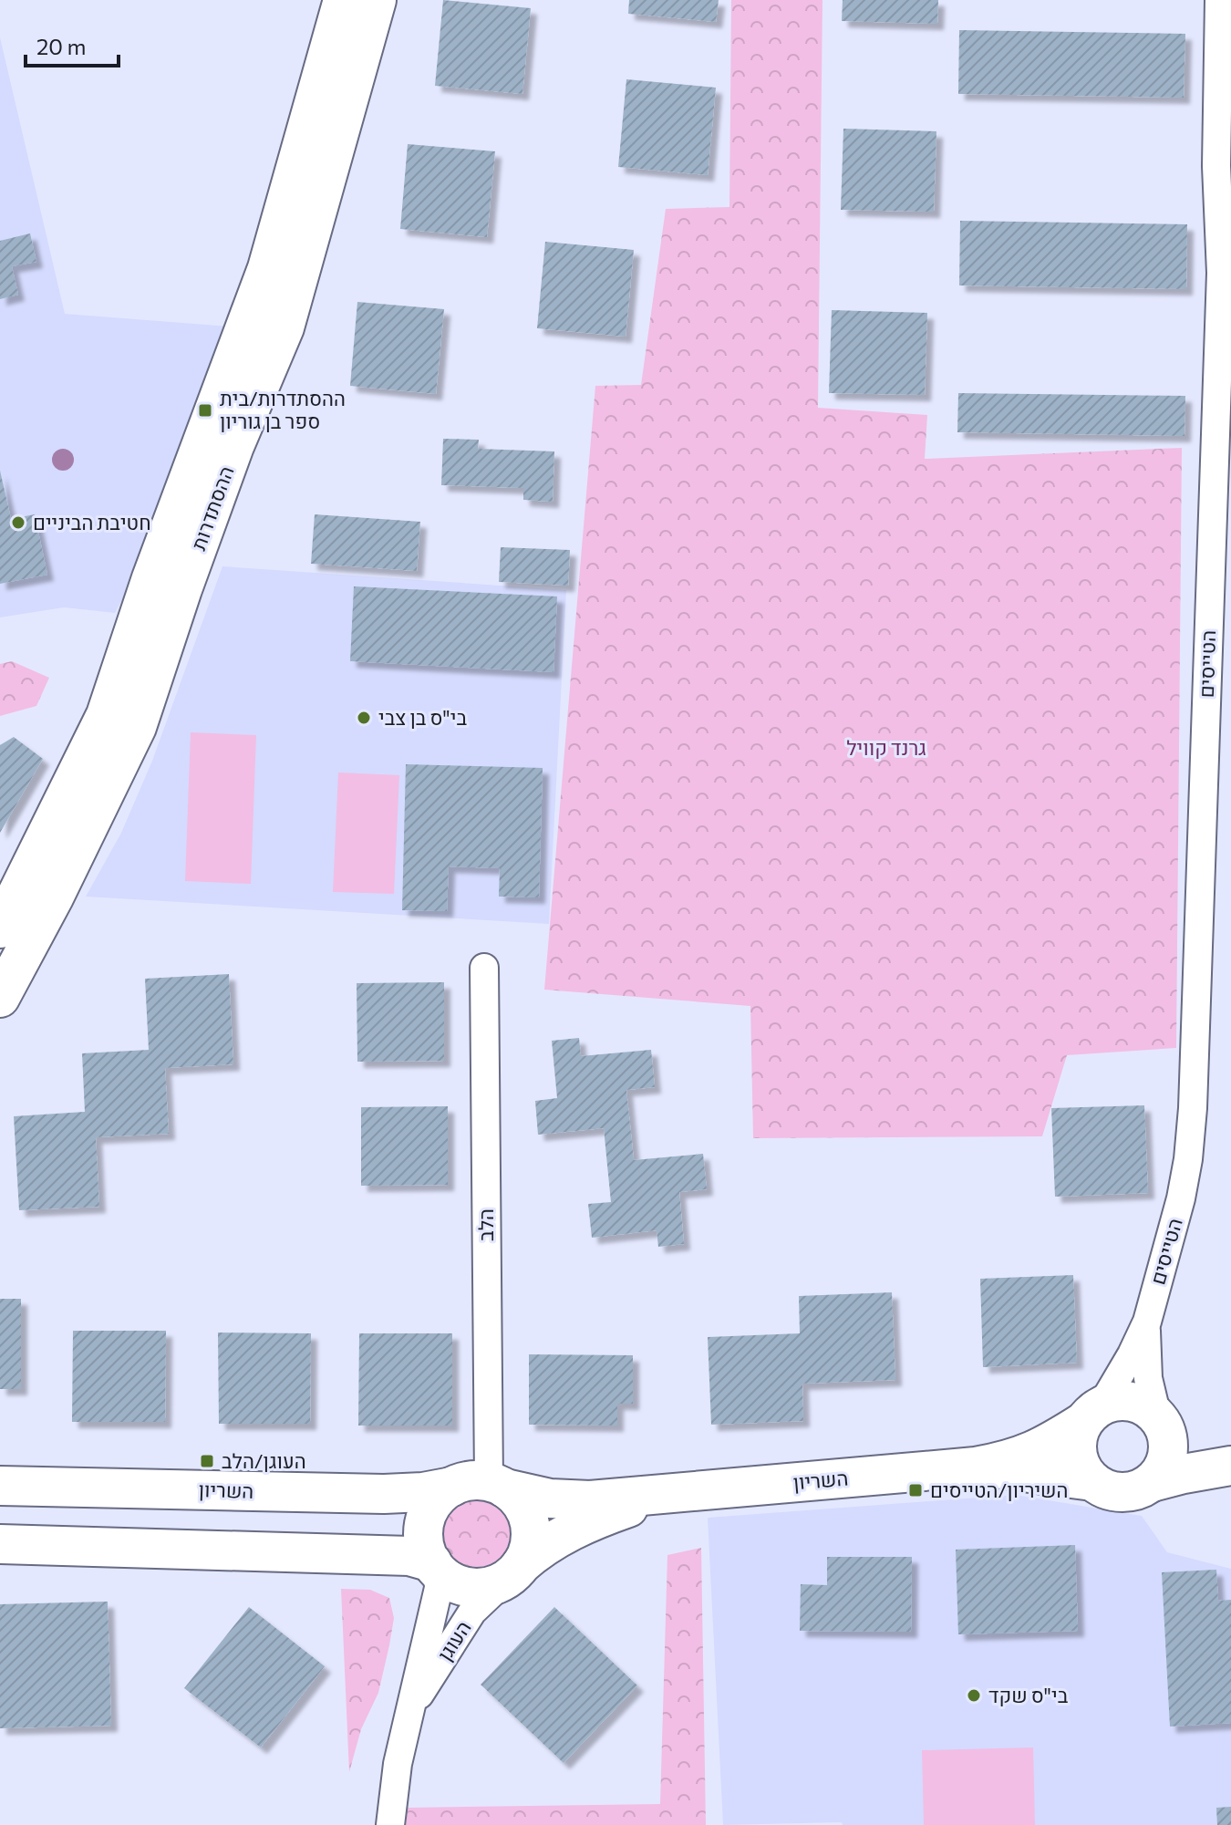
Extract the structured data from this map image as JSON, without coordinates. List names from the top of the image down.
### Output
{
  "streets": {
    "street": [
      "ההסתדרות",
      "הטייסים",
      "הלב",
      "השריון",
      "העוגן"
    ]
  },
  "crossings": [
    ["הטייסים", "השריון"],
    ["הלב", "השריון"],
    ["הלב", "העוגן"],
    ["השריון", "העוגן"]
  ],
  "parks": ["גרנד קוויל"],
  "places": {
    "transit": ["ההסתדרות/בית ספר בן גוריון", "העוגן/הלב", "השיריון/הטייסים"],
    "other": ["חטיבת הביניים", "בי\"ס בן צבי", "בי\"ס שקד"]
  },
  "scale_bar": "20 m"
}
